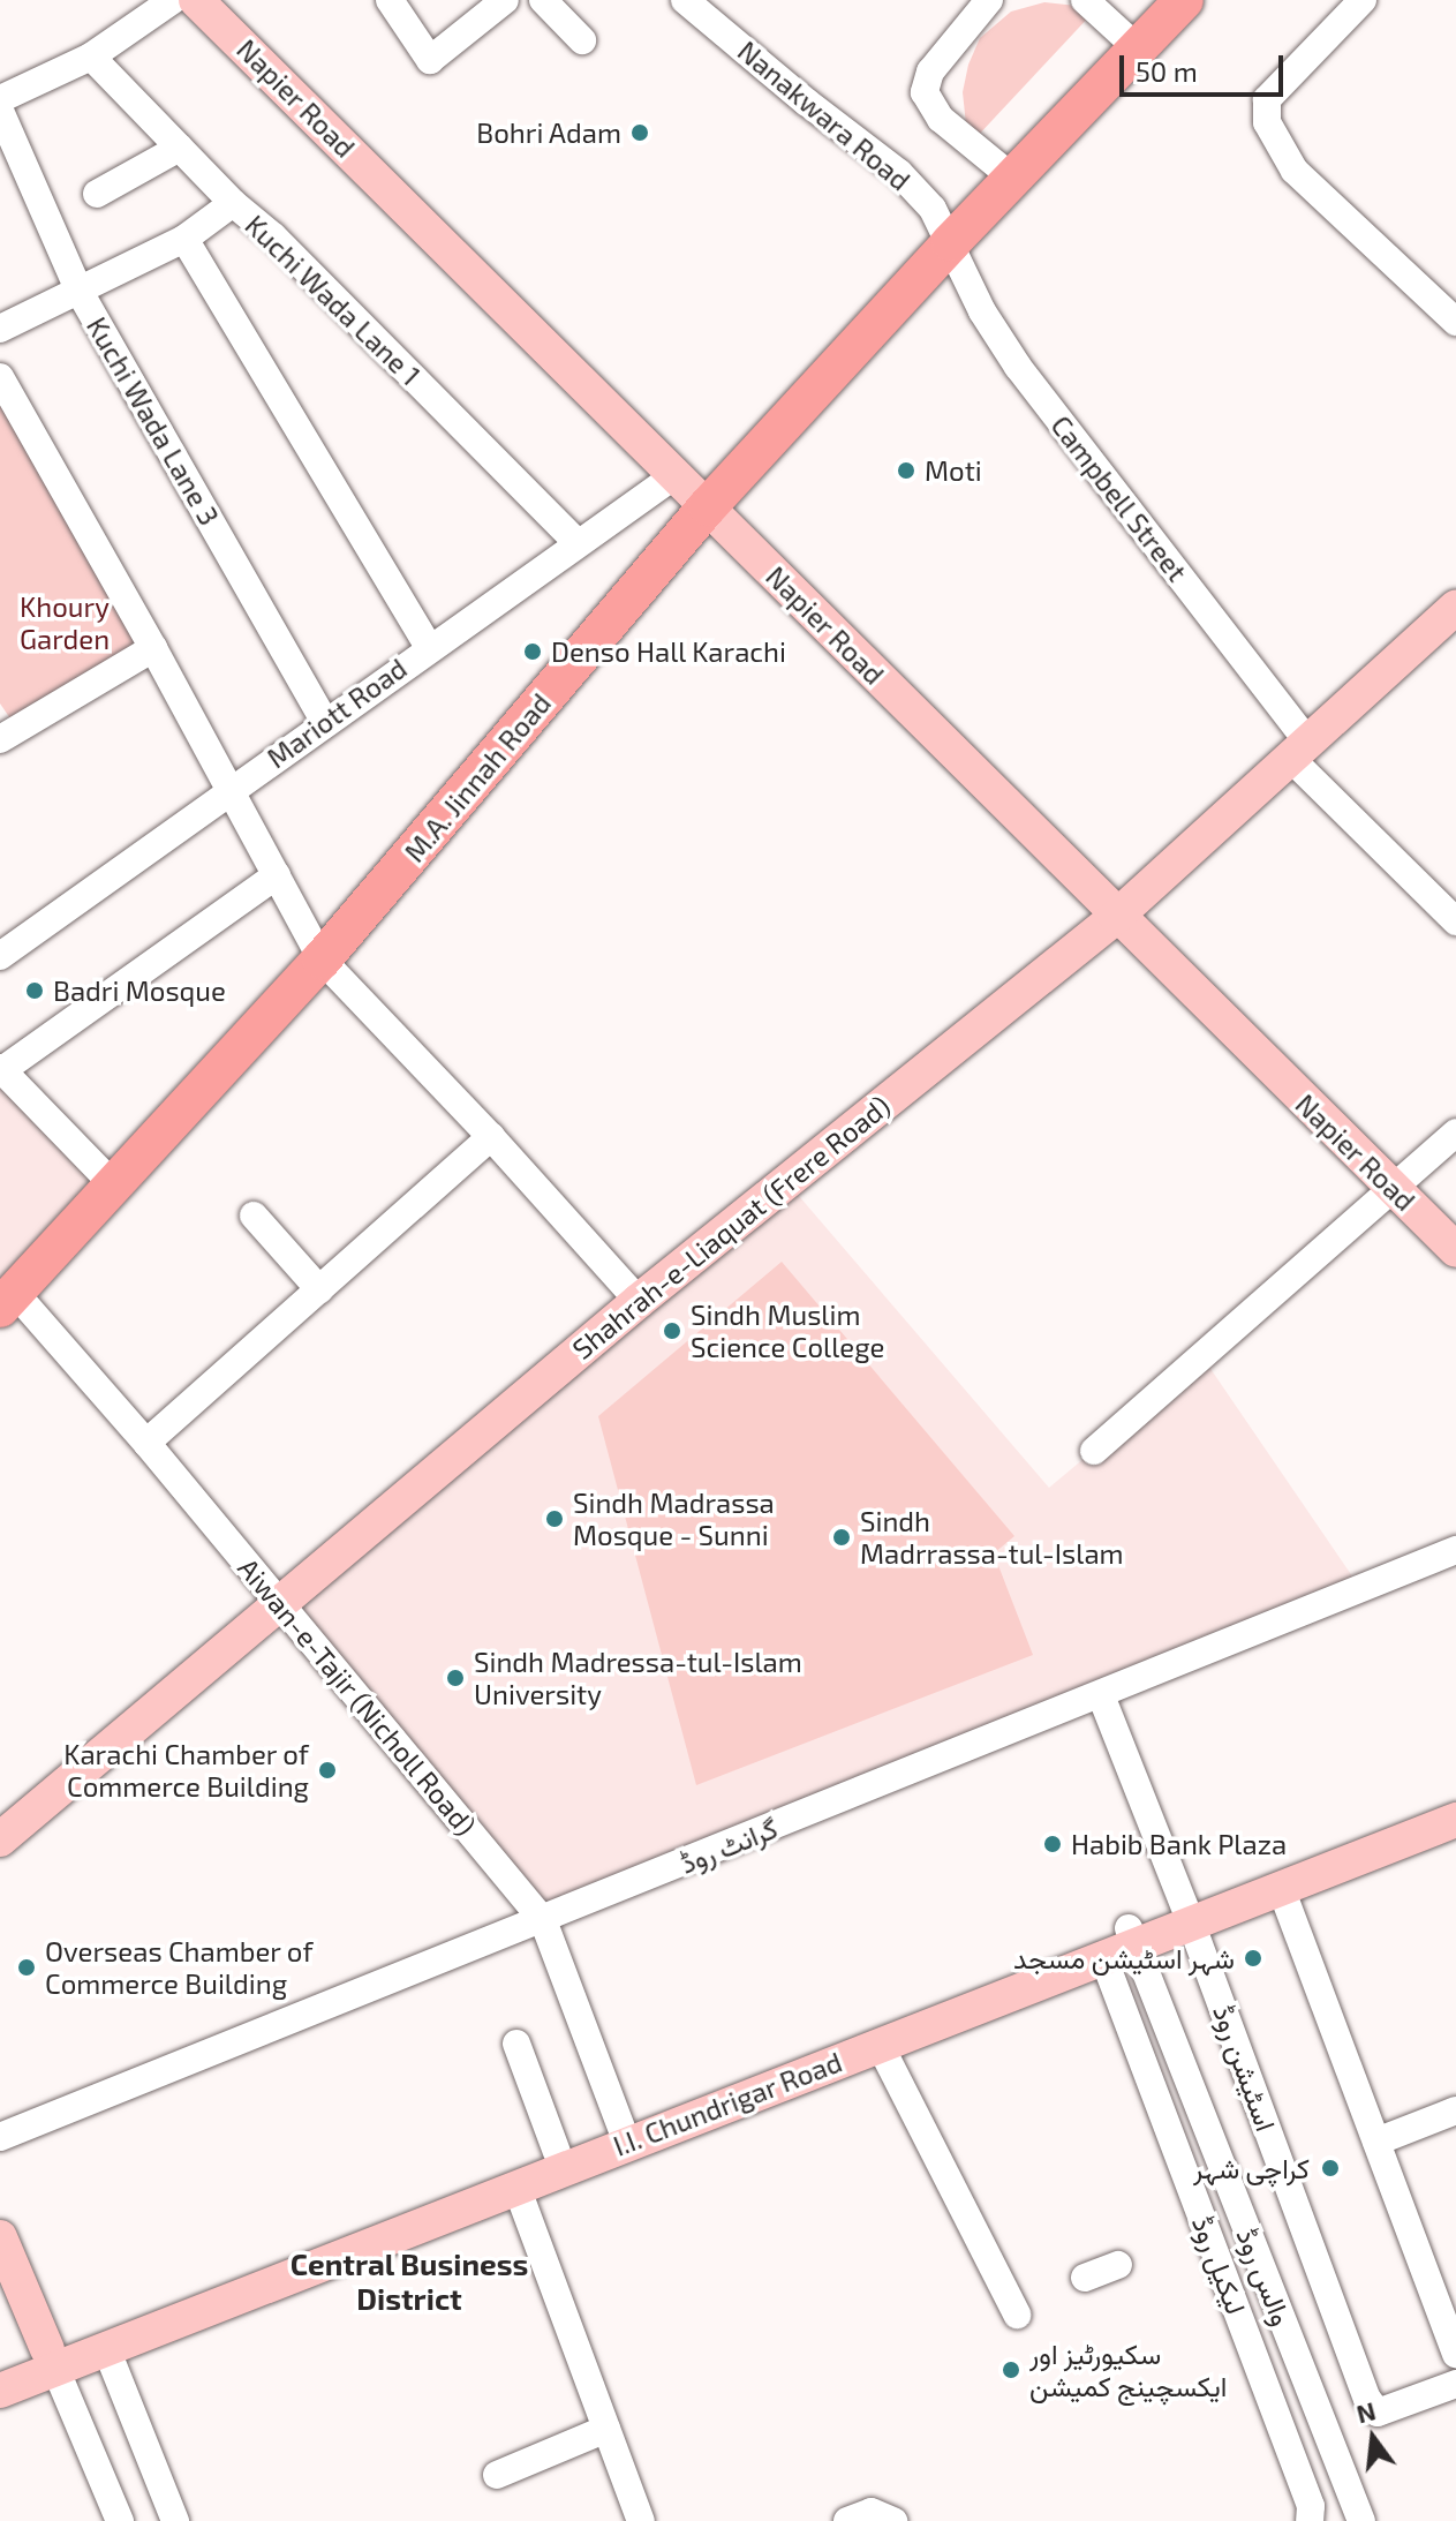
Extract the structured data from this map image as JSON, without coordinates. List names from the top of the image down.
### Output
{
  "streets": {
    "highway": ["M.A. Jinnah Road"],
    "main road": ["Napier Road", "Shahrah-e-Liaquat (Frere Road)", "I.I. Chundrigar Road"],
    "street": [
      "Nanakwara Road",
      "Kuchi Wada Lane 1",
      "Kuchi Wada Lane 3",
      "Campbell Street",
      "Mariott Road",
      "Aiwan-e-Tajir (Nicholl Road)",
      "گرانٹ روڈ",
      "اسٹیشن روڈ",
      "لیکیل روڈ",
      "والس روڈ"
    ]
  },
  "crossings": [
    ["Napier Road", "Mariott Road"],
    ["Napier Road", "M.A. Jinnah Road"],
    ["Napier Road", "Shahrah-e-Liaquat (Frere Road)"],
    ["Nanakwara Road", "Campbell Street"],
    ["Nanakwara Road", "M.A. Jinnah Road"],
    ["Kuchi Wada Lane 1", "Mariott Road"],
    ["Kuchi Wada Lane 3", "Mariott Road"],
    ["Campbell Street", "M.A. Jinnah Road"],
    ["Campbell Street", "Shahrah-e-Liaquat (Frere Road)"],
    ["M.A. Jinnah Road", "Aiwan-e-Tajir (Nicholl Road)"],
    ["Shahrah-e-Liaquat (Frere Road)", "Aiwan-e-Tajir (Nicholl Road)"],
    ["Aiwan-e-Tajir (Nicholl Road)", "گرانٹ روڈ"],
    ["Aiwan-e-Tajir (Nicholl Road)", "I.I. Chundrigar Road"],
    ["گرانٹ روڈ", "اسٹیشن روڈ"],
    ["اسٹیشن روڈ", "I.I. Chundrigar Road"],
    ["I.I. Chundrigar Road", "لیکیل روڈ"],
    ["I.I. Chundrigar Road", "والس روڈ"],
    ["لیکیل روڈ", "والس روڈ"]
  ],
  "districts": ["Central Business District"],
  "parks": ["Khoury Garden"],
  "places": [
    "Bohri Adam",
    "Moti",
    "Denso Hall Karachi",
    "Badri Mosque",
    "Sindh Muslim Science College",
    "Sindh Madrassa Mosque - Sunni",
    "Sindh Madrrassa-tul-Islam",
    "Sindh Madressa-tul-Islam University",
    "Karachi Chamber of Commerce Building",
    "Habib Bank Plaza",
    "شہر اسٹیشن مسجد",
    "Overseas Chamber of Commerce Building",
    "کراچی شہر",
    "سکیورٹیز اور ایکسچینج کمیشن"
  ],
  "scale_bar": "50 m",
  "north": "top"
}
